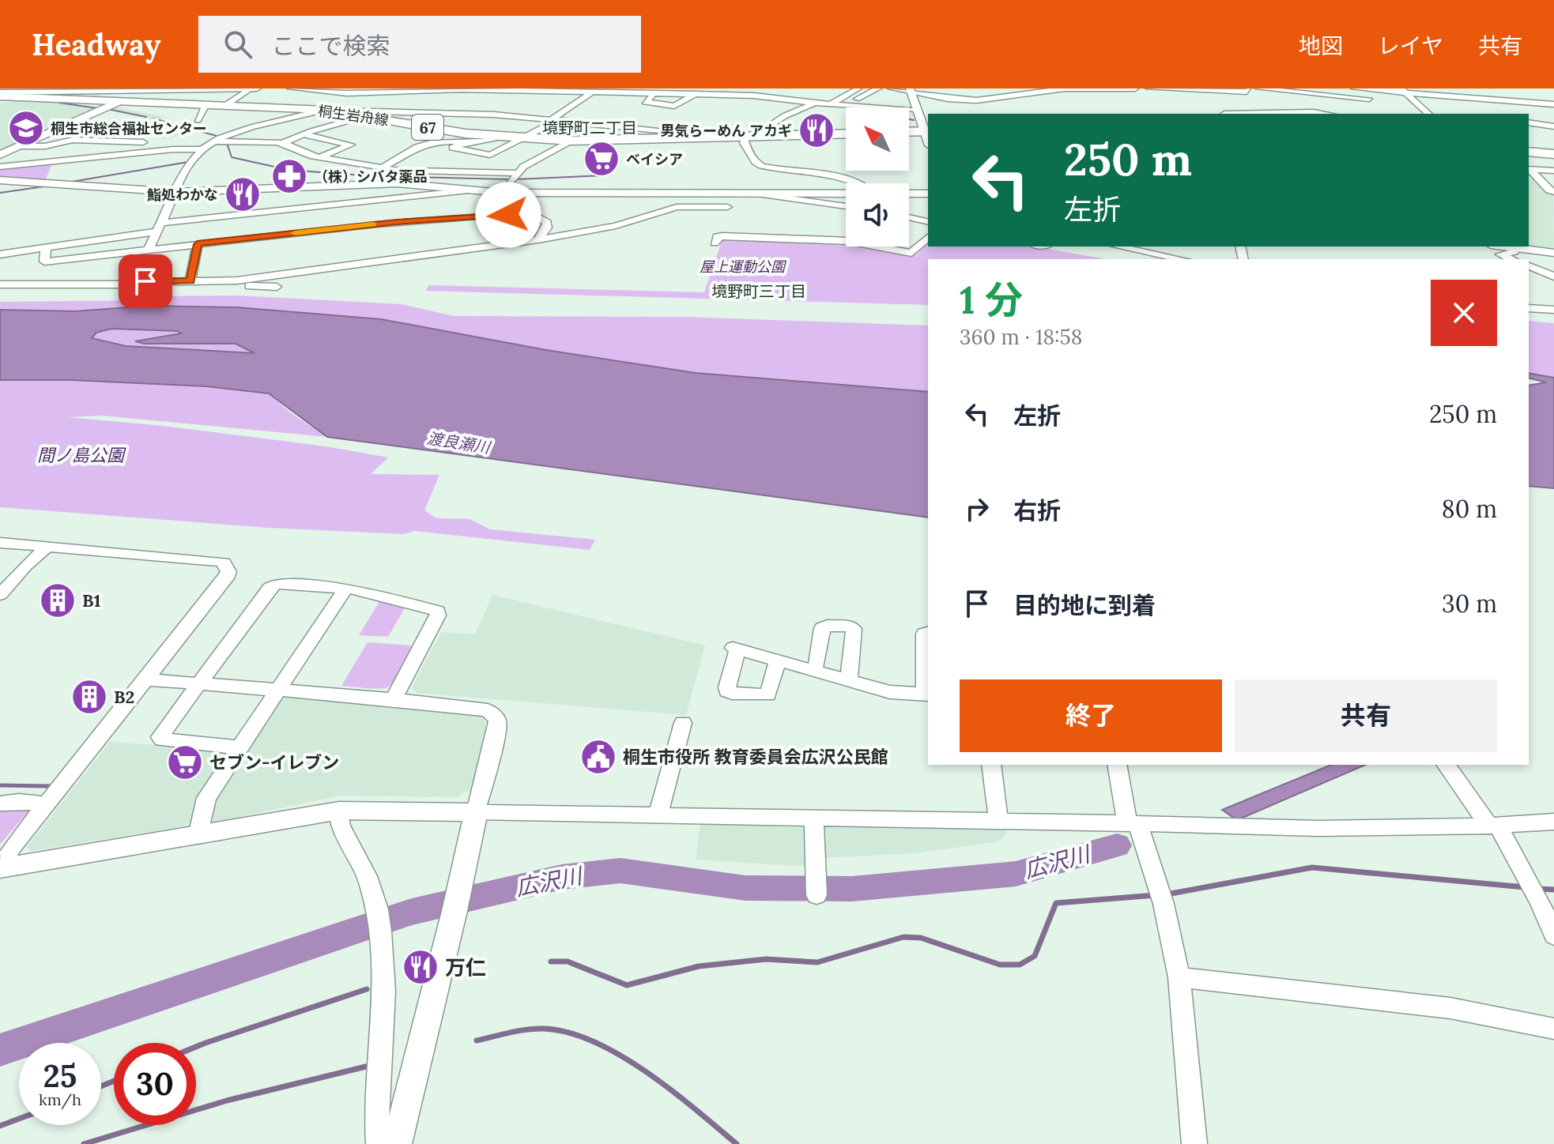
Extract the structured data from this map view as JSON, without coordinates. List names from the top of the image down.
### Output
{
  "streets": {
    "main road": ["桐生岩舟線", "67"]
  },
  "districts": ["境野町二丁目", "境野町三丁目"],
  "water": ["渡良瀬川", "広沢川"],
  "parks": ["屋上運動公園", "間ノ島公園"],
  "places": {
    "school or university": ["桐生市総合福祉センター"],
    "restaurant": ["男気らーめん アカギ", "鮨処わかな", "万仁"],
    "supermarket": ["ベイシア", "セブン-イレブン"],
    "pharmacy": ["（株）シバタ薬品"],
    "building": ["B1", "B2"],
    "public building": ["桐生市役所 教育委員会広沢公民館"]
  },
  "north": "top left",
  "page": {
    "header": "Headway",
    "search": "ここで検索",
    "nav": ["地図", "レイヤ", "共有"],
    "turn": ["250 m", "左折"],
    "heading": ["1 分", "360 m · 18:58"],
    "list": [
      {
        "name": "左折",
        "value": "250 m"
      },
      {
        "name": "右折",
        "value": "80 m"
      },
      {
        "name": "目的地に到着",
        "value": "30 m"
      }
    ],
    "buttons": ["終了", "共有"],
    "speed": "25 km/h",
    "limit": "30"
  }
}
